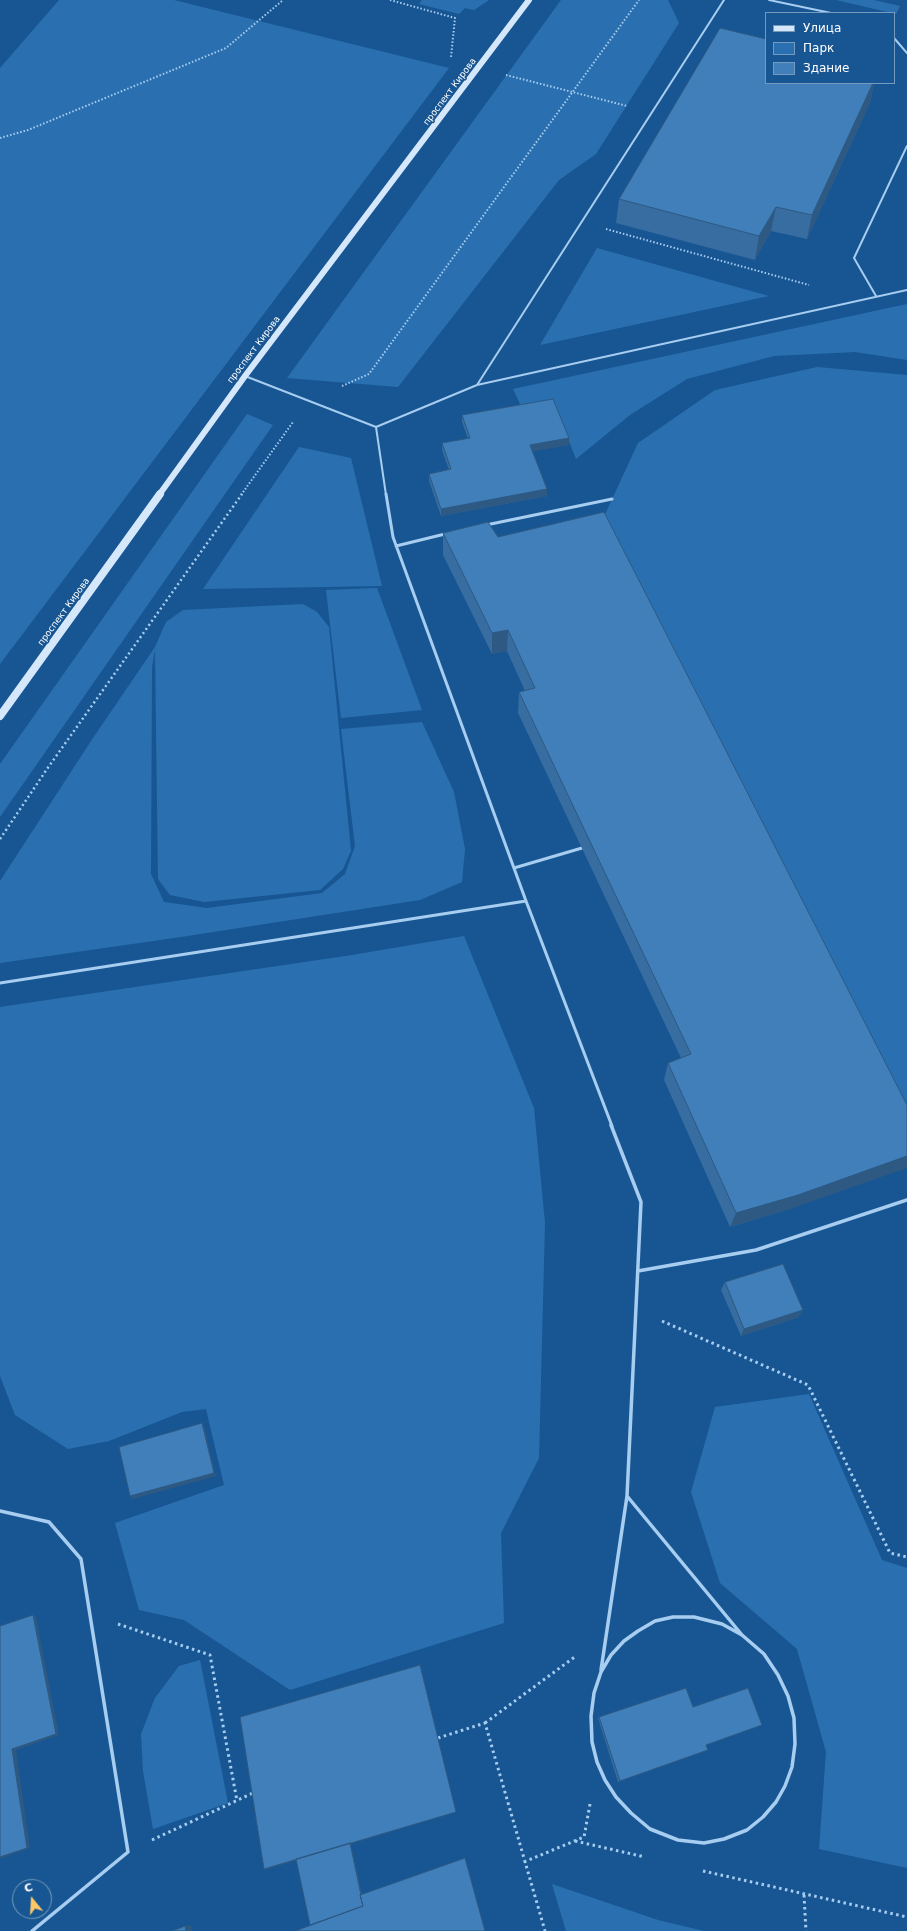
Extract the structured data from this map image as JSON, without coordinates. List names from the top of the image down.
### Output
{
  "streets": {
    "main road": ["проспект Кирова"]
  },
  "legend": ["Улица", "Парк", "Здание"],
  "north": "top"
}
